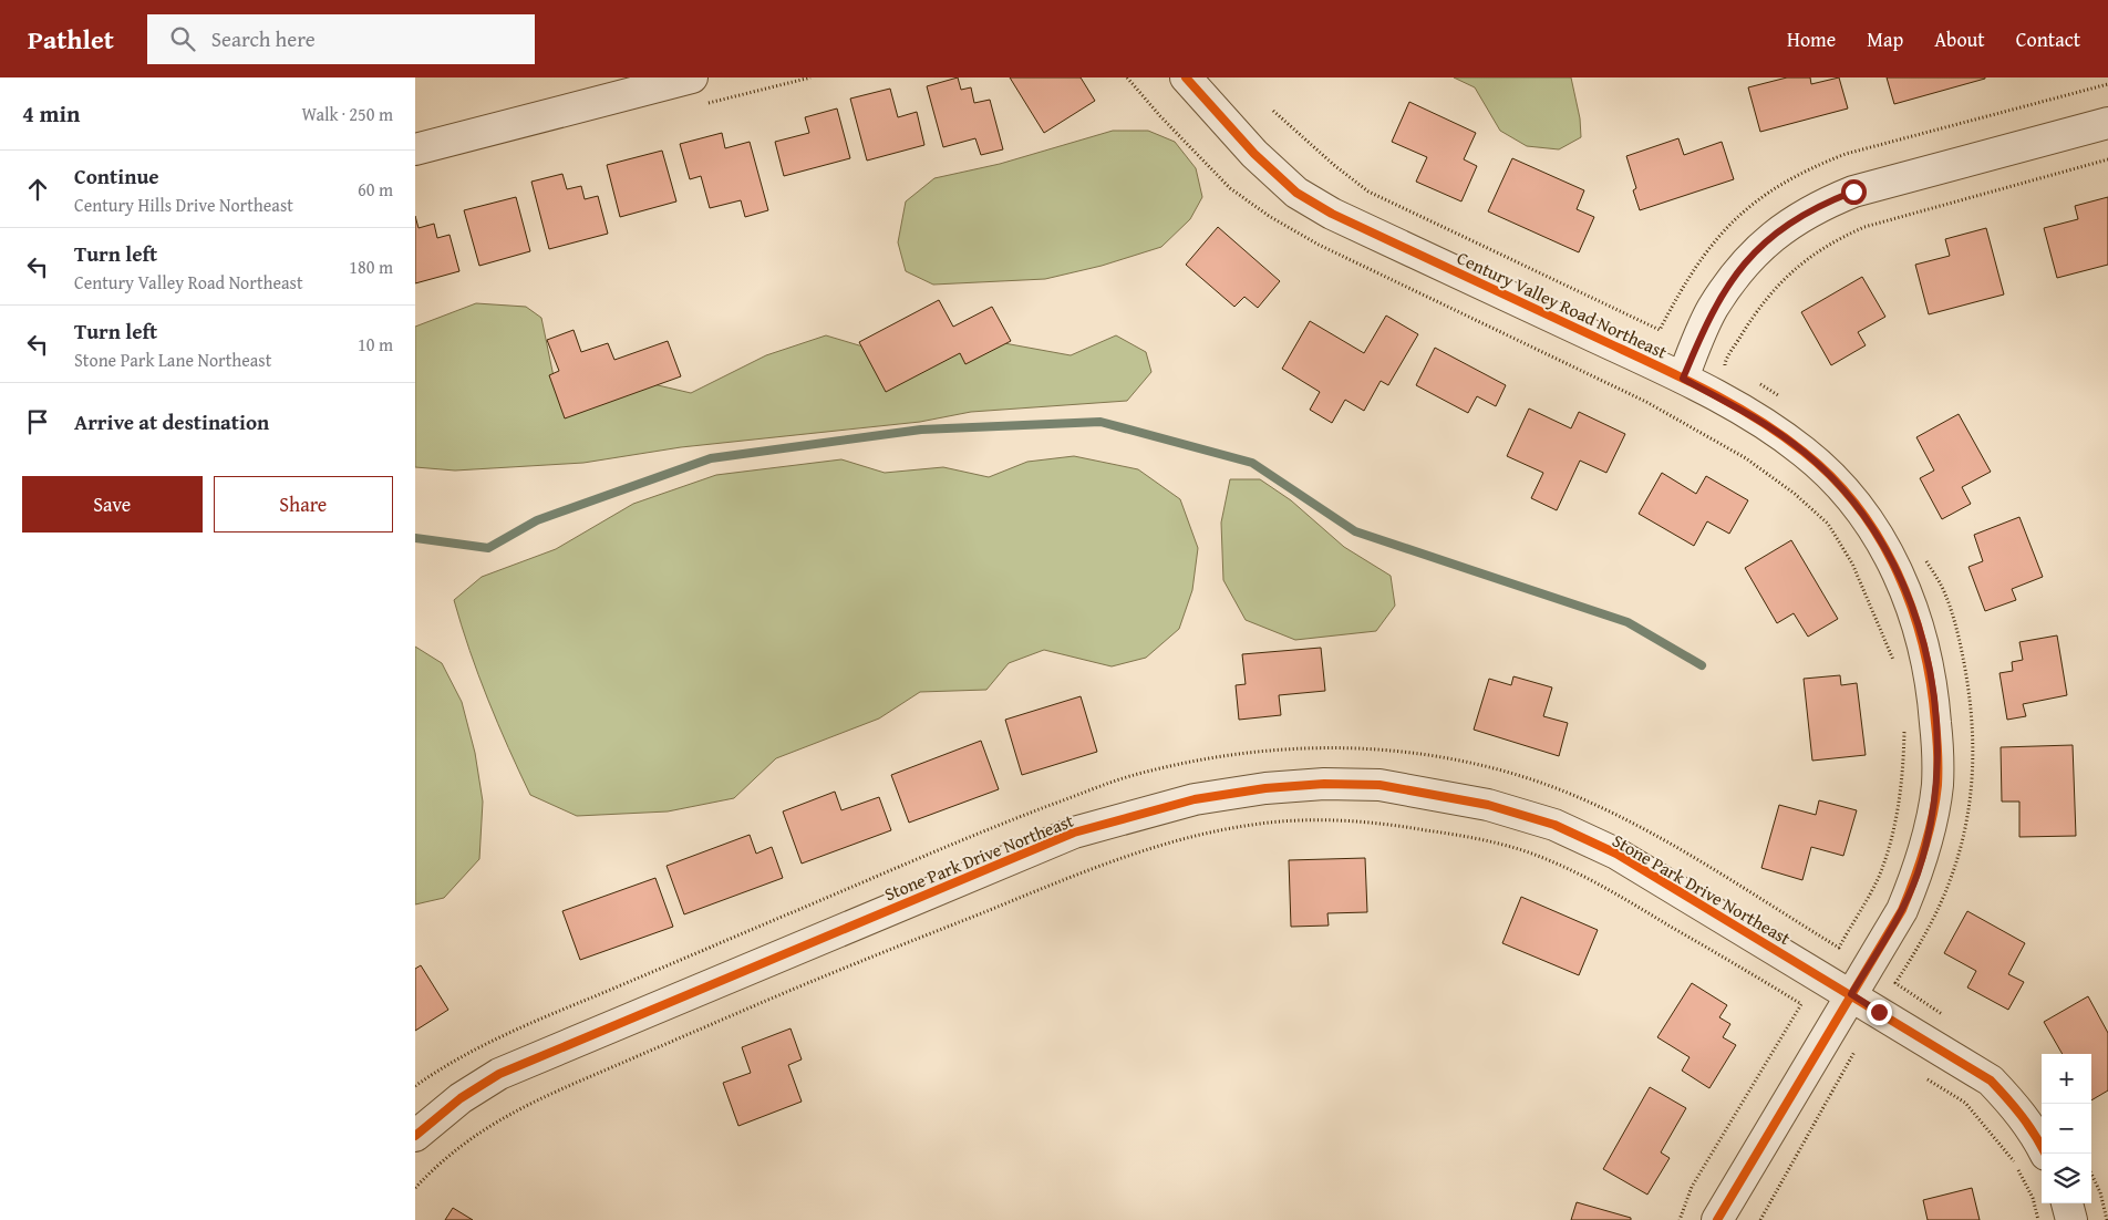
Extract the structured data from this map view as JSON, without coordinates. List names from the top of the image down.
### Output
{
  "streets": {
    "street": ["Century Valley Road Northeast", "Stone Park Drive Northeast"]
  },
  "crossings": [
    ["Century Valley Road Northeast", "Stone Park Drive Northeast"]
  ],
  "page": {
    "header": "Pathlet",
    "search": "Search here",
    "nav": [
      "Home",
      "Map",
      "About",
      "Contact"
    ],
    "heading": ["4 min", "Walk · 250 m"],
    "list": [
      ["Continue", "Century Hills Drive Northeast", "60 m"],
      ["Turn left", "Century Valley Road Northeast", "180 m"],
      ["Turn left", "Stone Park Lane Northeast", "10 m"],
      "Arrive at destination"
    ],
    "buttons": ["Save", "Share"],
    "map_buttons": ["+", "−"]
  }
}
